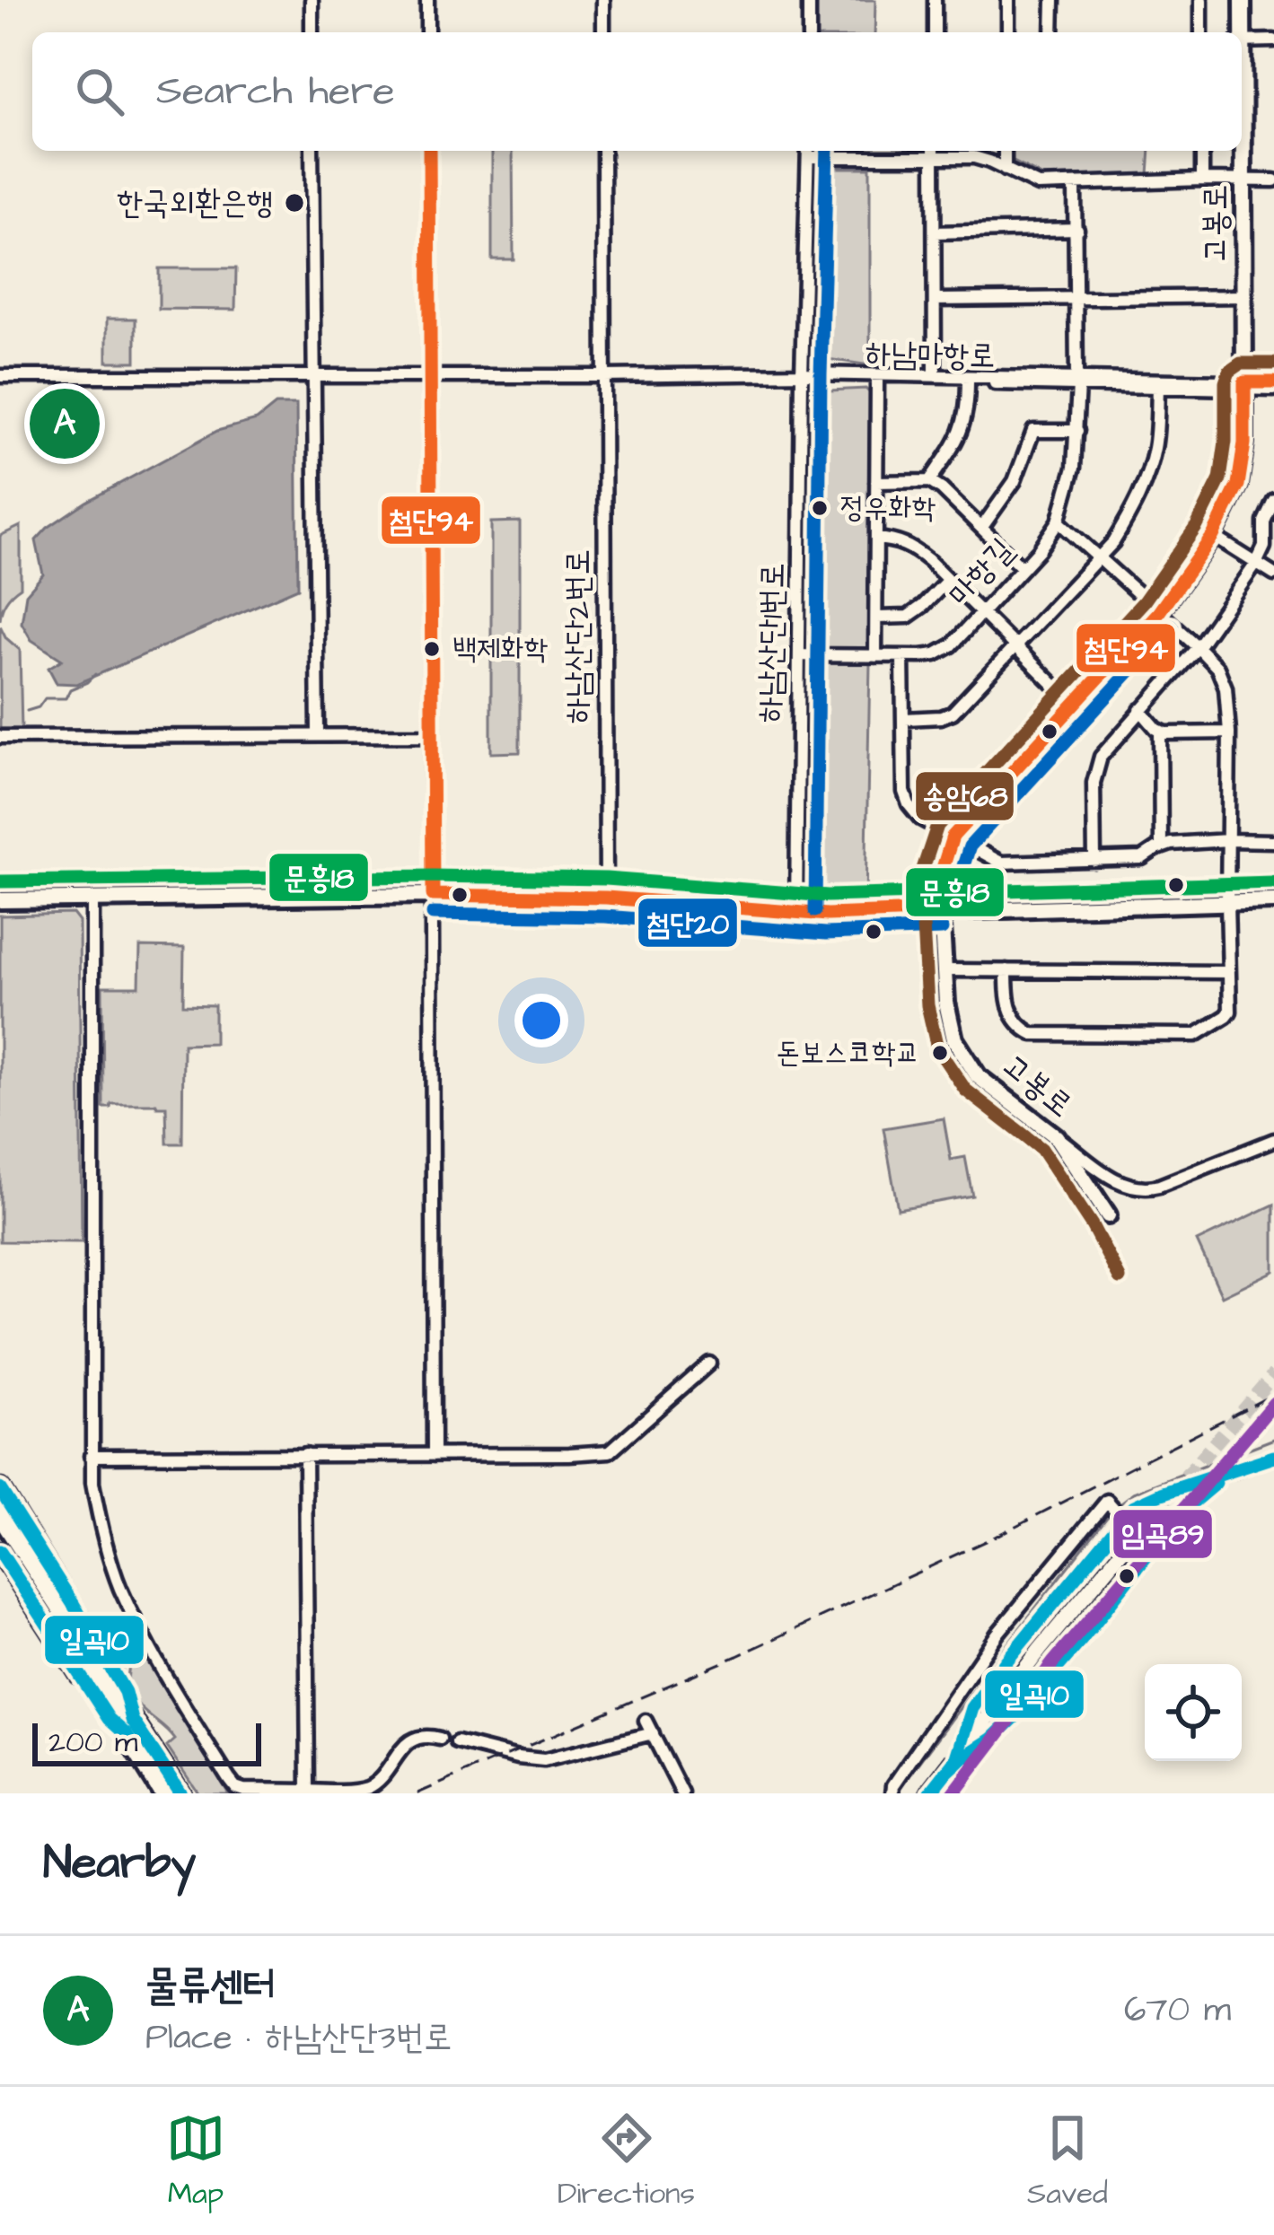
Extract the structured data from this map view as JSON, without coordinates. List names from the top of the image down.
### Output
{
  "streets": {
    "main road": ["고봉로"],
    "street": [
      "하남마항로",
      "마항길",
      "하남산단2번로",
      "하남산단1번로"
    ]
  },
  "crossings": [
    ["고봉로", "하남마항로"],
    ["하남마항로", "마항길"],
    ["하남마항로", "하남산단1번로"],
    ["마항길", "하남산단1번로"]
  ],
  "places": [
    "한국외환은행",
    "정우화학",
    "백제화학",
    "돈보스코학교"
  ],
  "lines": [
    "transit line 첨단94",
    "transit line 첨단20",
    "transit line 송암68",
    "transit line 문흥18",
    "transit line 임곡89",
    "transit line 일곡10"
  ],
  "scale_bar": "200 m",
  "page": {
    "search": "Search here",
    "pins": "A",
    "scale": "200 m",
    "heading": "Nearby",
    "list": [
      {
        "mark": "A",
        "name": "물류센터",
        "note": "Place · 하남산단3번로",
        "value": "670 m"
      }
    ],
    "nav": ["Map", "Directions", "Saved"]
  }
}
